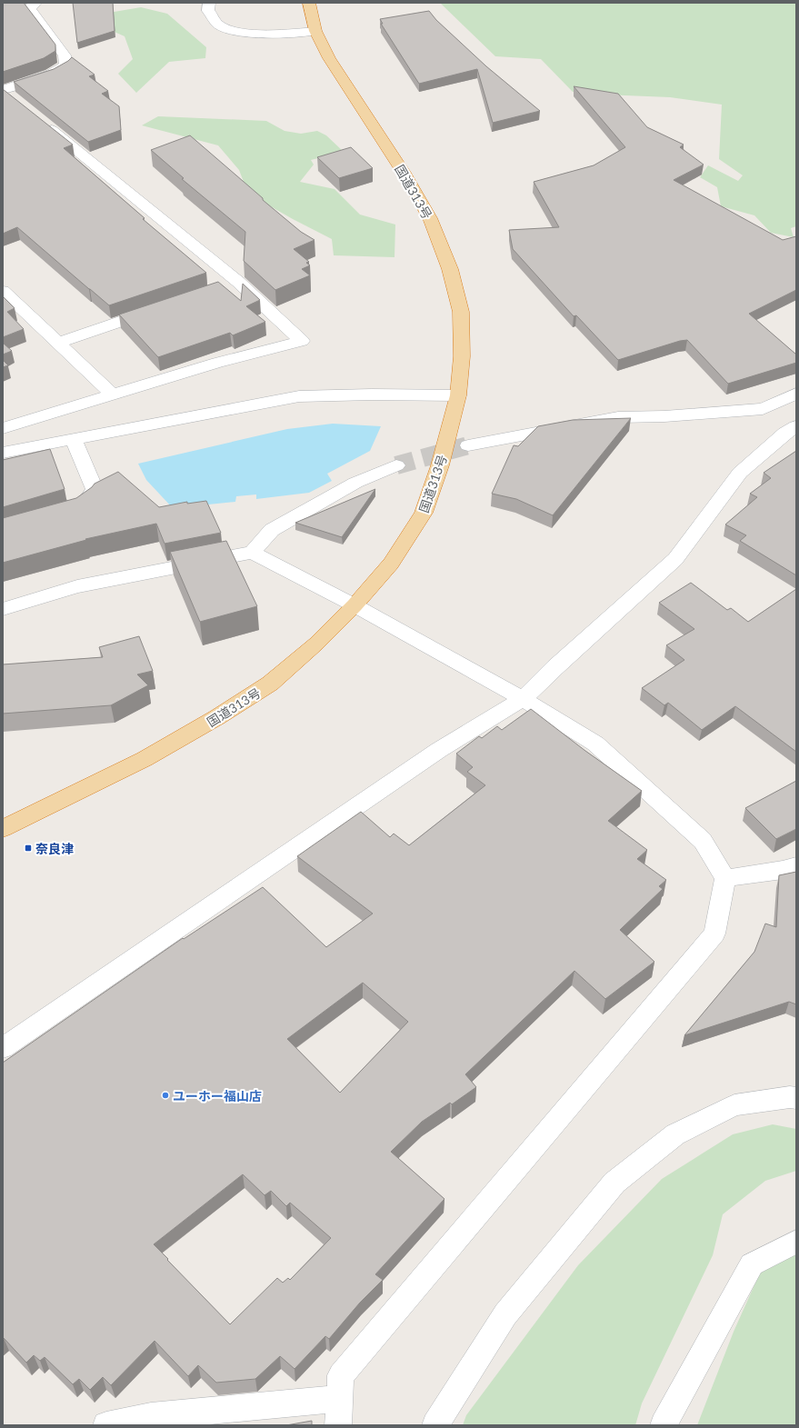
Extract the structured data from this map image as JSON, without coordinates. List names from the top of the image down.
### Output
{
  "streets": {
    "highway": ["国道313号"]
  },
  "places": {
    "transit": ["奈良津"],
    "other": ["ユーホー福山店"]
  }
}
